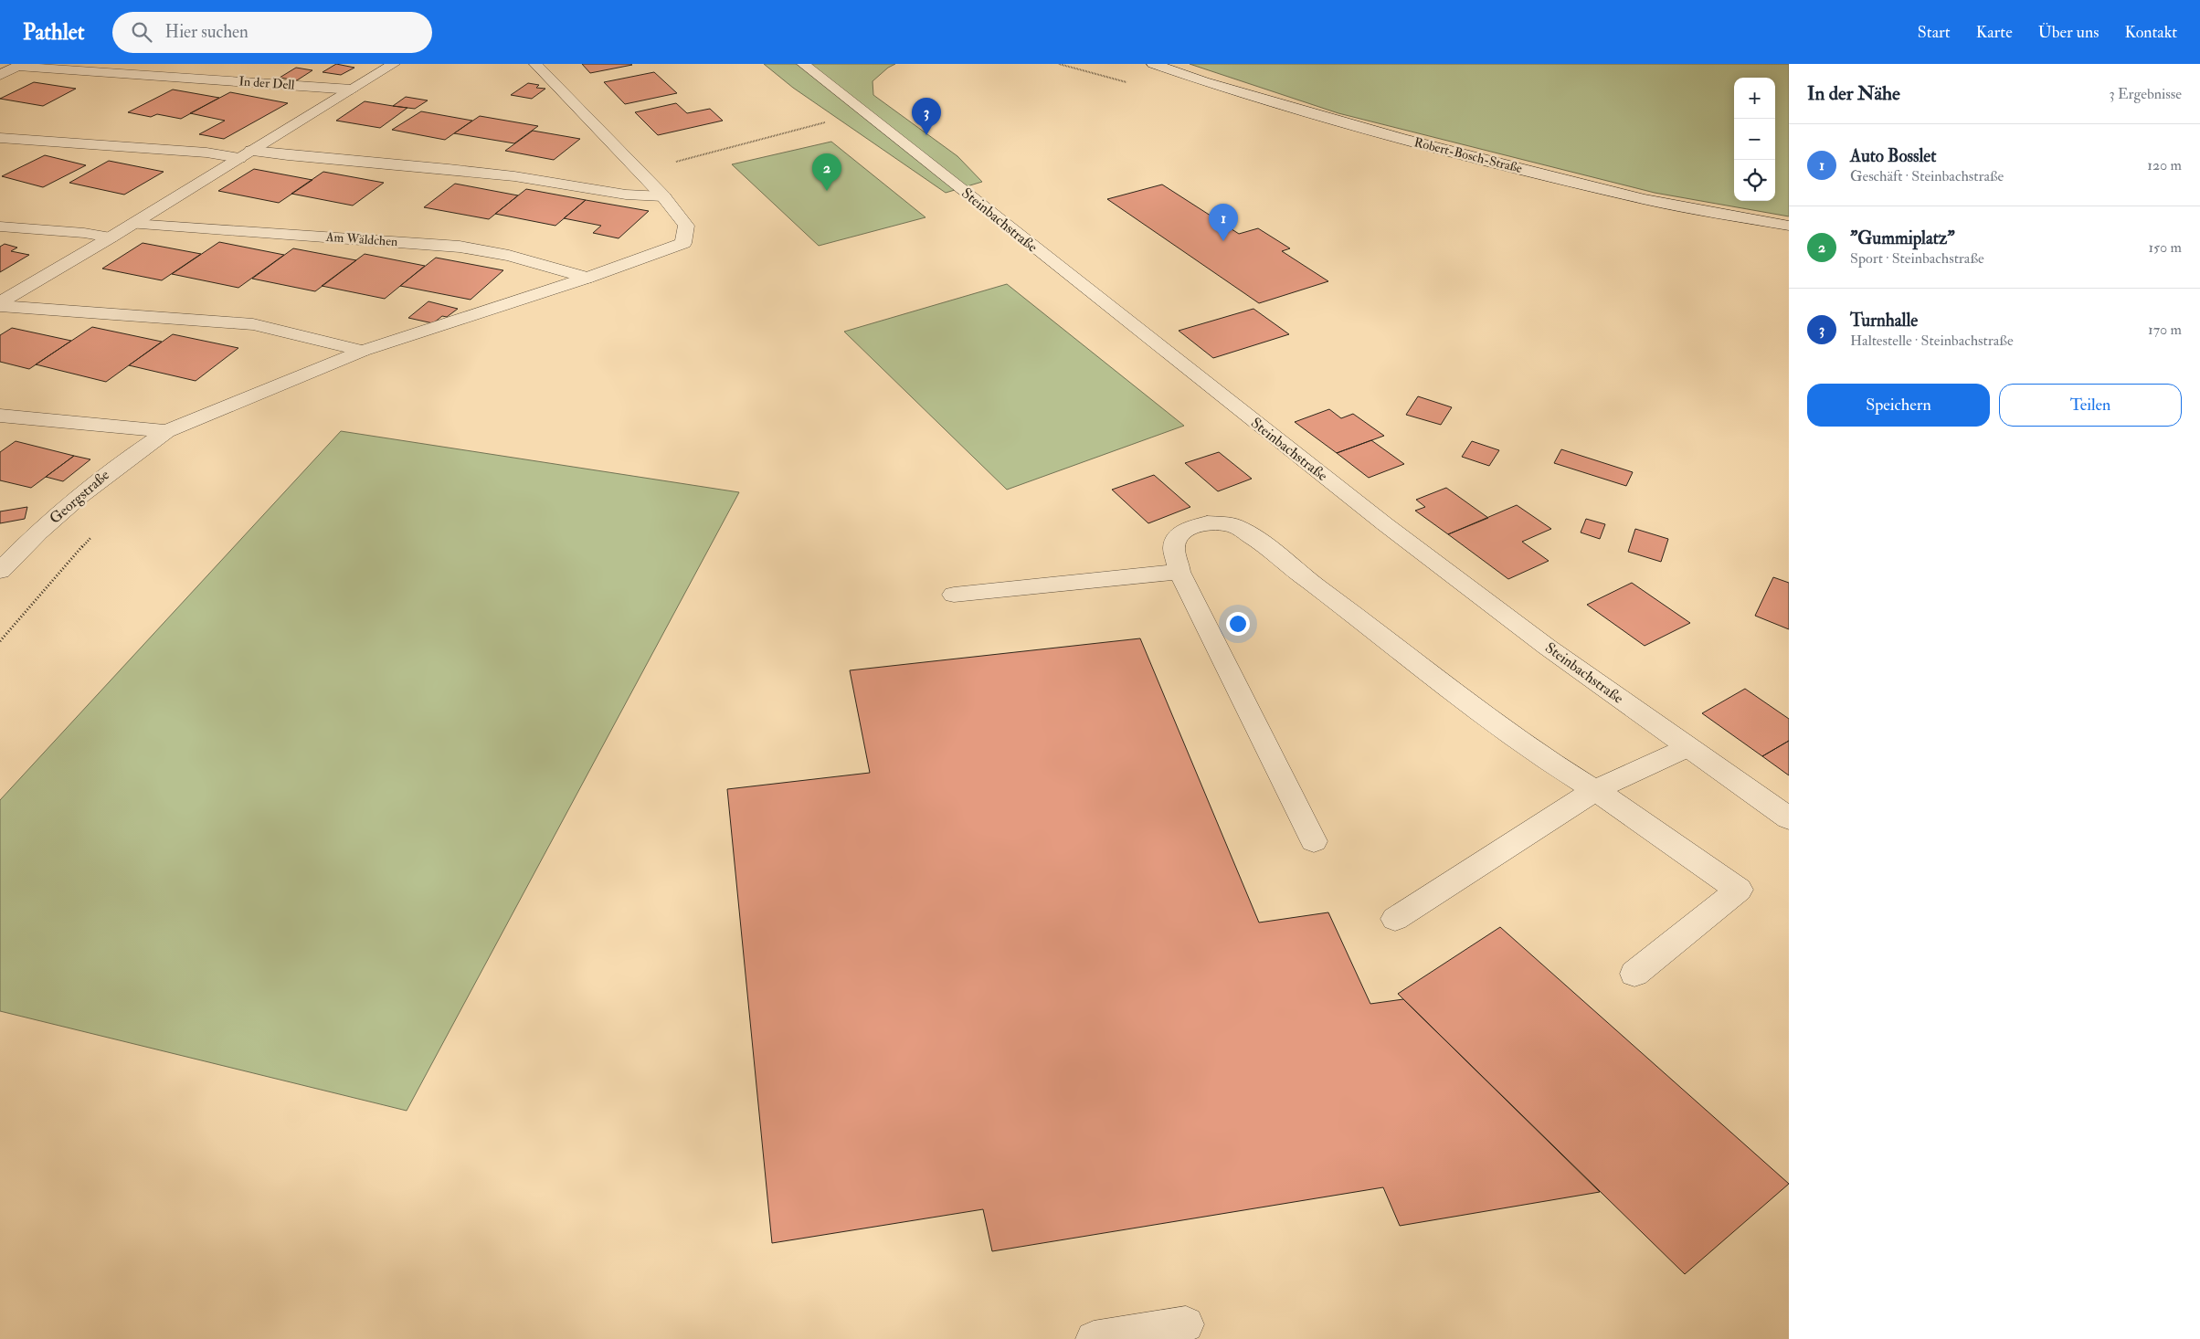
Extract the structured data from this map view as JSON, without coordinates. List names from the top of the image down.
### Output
{
  "streets": {
    "street": [
      "In der Dell",
      "Robert-Bosch-Straße",
      "Steinbachstraße",
      "Am Wäldchen",
      "Georgstraße"
    ]
  },
  "page": {
    "header": "Pathlet",
    "search": "Hier suchen",
    "nav": [
      "Start",
      "Karte",
      "Über uns",
      "Kontakt"
    ],
    "heading": ["In der Nähe", "3 Ergebnisse"],
    "map_buttons": ["+", "−"],
    "pins": ["3", "2", "1"],
    "list": [
      {
        "mark": "1",
        "name": "Auto Bosslet",
        "note": "Geschäft · Steinbachstraße",
        "value": "120 m"
      },
      {
        "mark": "2",
        "name": "\"Gummiplatz\"",
        "note": "Sport · Steinbachstraße",
        "value": "150 m"
      },
      {
        "mark": "3",
        "name": "Turnhalle",
        "note": "Haltestelle · Steinbachstraße",
        "value": "170 m"
      }
    ],
    "buttons": ["Speichern", "Teilen"]
  }
}
